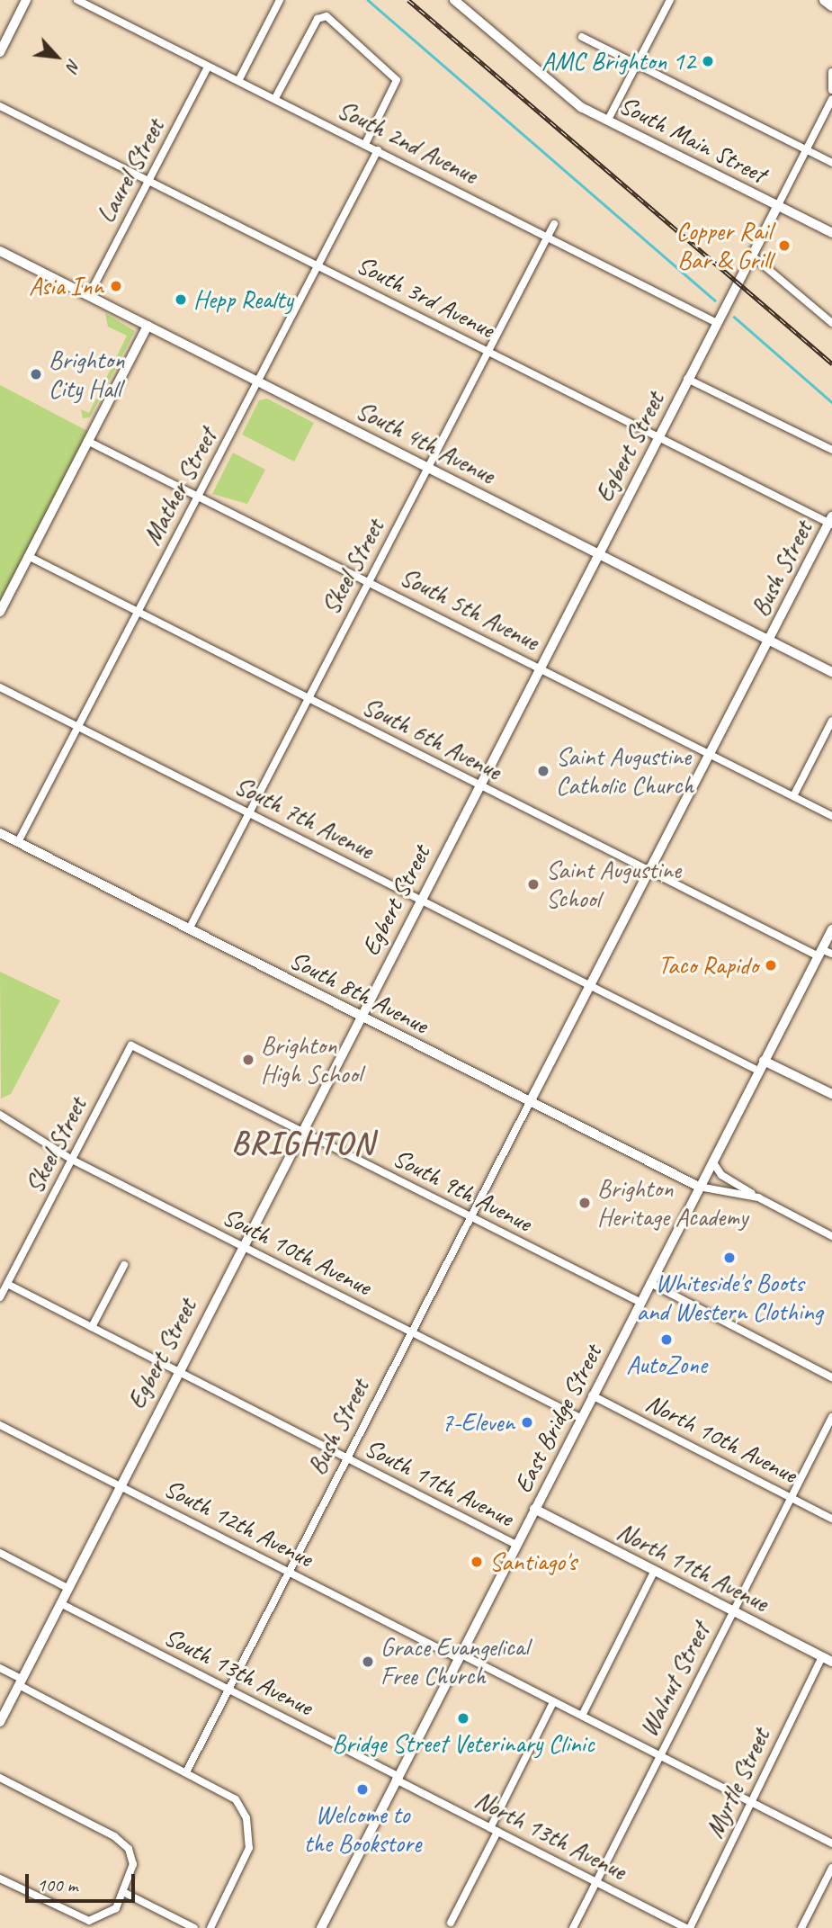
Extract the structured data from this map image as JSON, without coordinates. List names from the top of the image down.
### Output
{
  "streets": {
    "main road": ["South 4th Avenue", "East Bridge Street"],
    "street": [
      "South Main Street",
      "South 2nd Avenue",
      "Laurel Street",
      "South 3rd Avenue",
      "Egbert Street",
      "Mather Street",
      "Skeel Street",
      "Bush Street",
      "South 5th Avenue",
      "South 6th Avenue",
      "South 7th Avenue",
      "South 8th Avenue",
      "South 9th Avenue",
      "South 10th Avenue",
      "North 10th Avenue",
      "South 11th Avenue",
      "South 12th Avenue",
      "North 11th Avenue",
      "South 13th Avenue",
      "Walnut Street",
      "Myrtle Street",
      "North 13th Avenue"
    ]
  },
  "crossings": [
    ["South Main Street", "Egbert Street"],
    ["South 2nd Avenue", "Laurel Street"],
    ["South 2nd Avenue", "Egbert Street"],
    ["South 2nd Avenue", "Mather Street"],
    ["South 2nd Avenue", "Skeel Street"],
    ["Laurel Street", "South 3rd Avenue"],
    ["Laurel Street", "South 4th Avenue"],
    ["South 3rd Avenue", "Egbert Street"],
    ["South 3rd Avenue", "Mather Street"],
    ["South 3rd Avenue", "Skeel Street"],
    ["South 3rd Avenue", "Bush Street"],
    ["South 4th Avenue", "Egbert Street"],
    ["South 4th Avenue", "Mather Street"],
    ["South 4th Avenue", "Skeel Street"],
    ["South 4th Avenue", "Bush Street"],
    ["Egbert Street", "South 5th Avenue"],
    ["Egbert Street", "South 6th Avenue"],
    ["Egbert Street", "South 7th Avenue"],
    ["Egbert Street", "South 8th Avenue"],
    ["Egbert Street", "South 9th Avenue"],
    ["Egbert Street", "South 10th Avenue"],
    ["Egbert Street", "South 11th Avenue"],
    ["Egbert Street", "South 12th Avenue"],
    ["Egbert Street", "South 13th Avenue"],
    ["Mather Street", "South 5th Avenue"],
    ["Mather Street", "South 6th Avenue"],
    ["Mather Street", "South 7th Avenue"],
    ["Mather Street", "South 8th Avenue"],
    ["Skeel Street", "South 5th Avenue"],
    ["Skeel Street", "South 6th Avenue"],
    ["Skeel Street", "South 7th Avenue"],
    ["Skeel Street", "South 8th Avenue"],
    ["Skeel Street", "South 9th Avenue"],
    ["Skeel Street", "South 10th Avenue"],
    ["Skeel Street", "South 11th Avenue"],
    ["Bush Street", "South 5th Avenue"],
    ["Bush Street", "South 6th Avenue"],
    ["Bush Street", "South 7th Avenue"],
    ["Bush Street", "South 8th Avenue"],
    ["Bush Street", "South 9th Avenue"],
    ["Bush Street", "South 10th Avenue"],
    ["Bush Street", "South 11th Avenue"],
    ["Bush Street", "South 12th Avenue"],
    ["Bush Street", "South 13th Avenue"],
    ["South 6th Avenue", "East Bridge Street"],
    ["South 7th Avenue", "East Bridge Street"],
    ["South 8th Avenue", "East Bridge Street"],
    ["South 9th Avenue", "East Bridge Street"],
    ["South 10th Avenue", "East Bridge Street"],
    ["East Bridge Street", "North 10th Avenue"],
    ["East Bridge Street", "South 11th Avenue"],
    ["East Bridge Street", "South 12th Avenue"],
    ["East Bridge Street", "North 11th Avenue"],
    ["East Bridge Street", "South 13th Avenue"],
    ["East Bridge Street", "North 13th Avenue"],
    ["North 10th Avenue", "Walnut Street"],
    ["South 12th Avenue", "Walnut Street"],
    ["South 12th Avenue", "Myrtle Street"],
    ["North 11th Avenue", "Walnut Street"],
    ["North 11th Avenue", "Myrtle Street"],
    ["South 13th Avenue", "North 13th Avenue"],
    ["Walnut Street", "North 13th Avenue"],
    ["Myrtle Street", "North 13th Avenue"]
  ],
  "districts": ["BRIGHTON"],
  "places": [
    "AMC Brighton 12",
    "Copper Rail Bar & Grill",
    "Asia Inn",
    "Hepp Realty",
    "Brighton City Hall",
    "Saint Augustine Catholic Church",
    "Saint Augustine School",
    "Taco Rapido",
    "Brighton High School",
    "Brighton Heritage Academy",
    "Whiteside's Boots and Western Clothing",
    "AutoZone",
    "7-Eleven",
    "Santiago's",
    "Grace Evangelical Free Church",
    "Bridge Street Veterinary Clinic",
    "Welcome to the Bookstore"
  ],
  "scale_bar": "100 m",
  "north": "bottom right"
}
